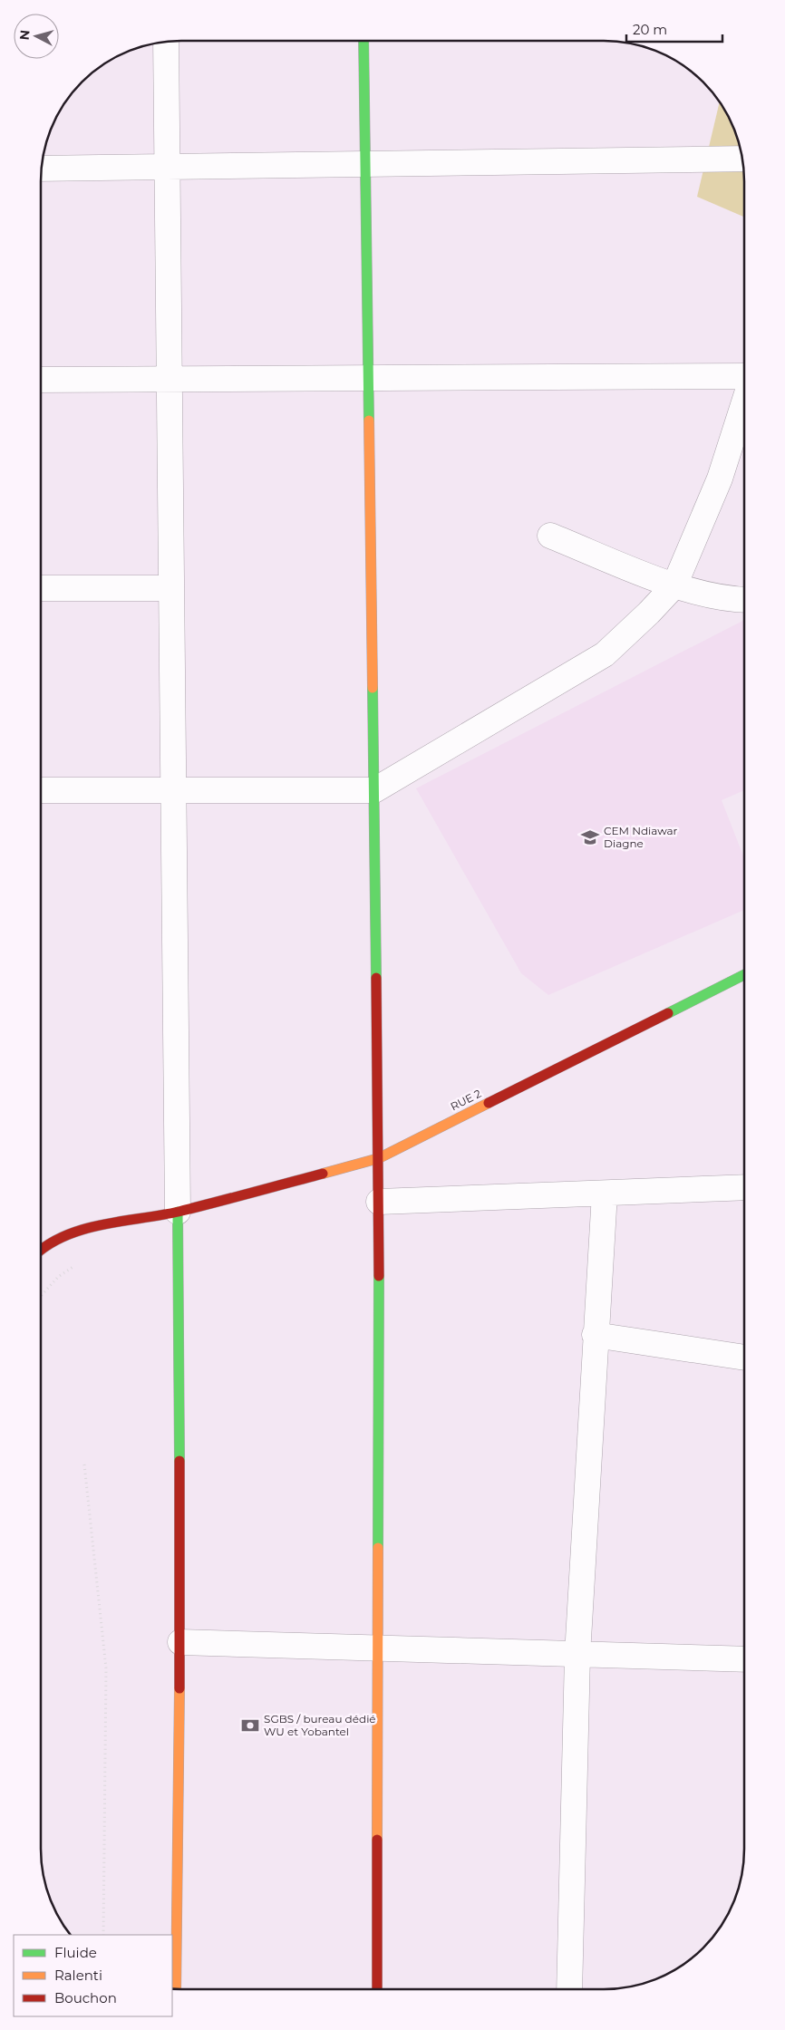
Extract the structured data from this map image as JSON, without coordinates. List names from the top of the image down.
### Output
{
  "streets": {
    "street": ["RUE 2"]
  },
  "places": {
    "school or university": ["CEM Ndiawar Diagne"],
    "bank": ["SGBS / bureau dédié WU et Yobantel"]
  },
  "legend": ["Fluide", "Ralenti", "Bouchon"],
  "scale_bar": "20 m",
  "north": "left"
}
